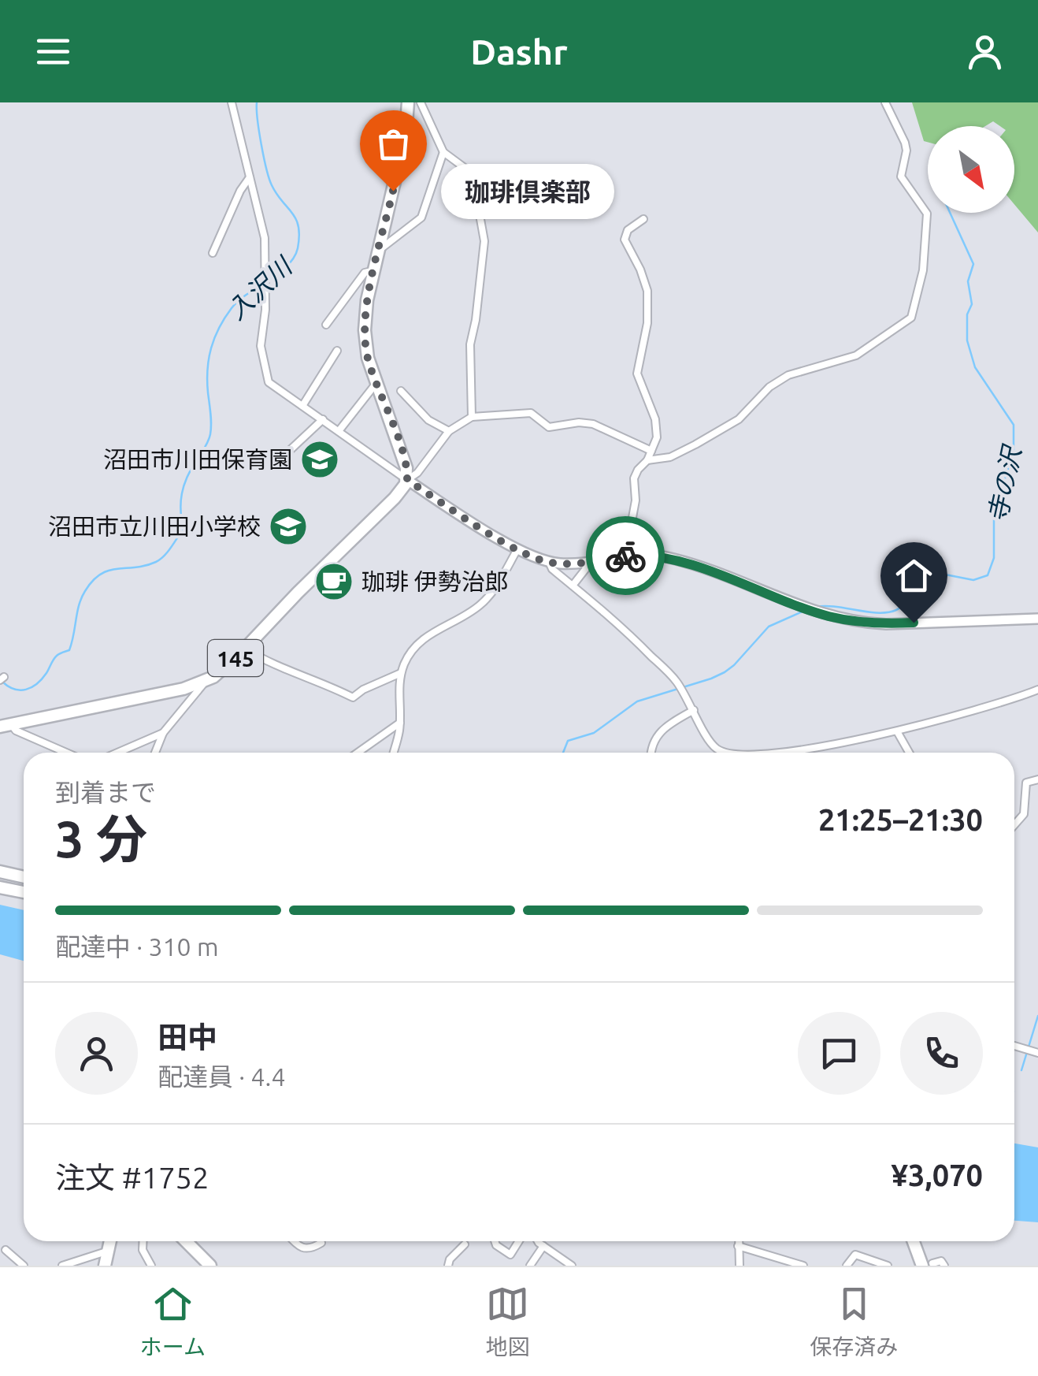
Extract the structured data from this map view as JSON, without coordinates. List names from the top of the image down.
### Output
{
  "streets": {
    "highway": ["145"]
  },
  "water": ["入沢川", "寺の沢"],
  "places": {
    "other": ["珈琲倶楽部"],
    "school or university": ["沼田市川田保育園", "沼田市立川田小学校"],
    "cafe": ["珈琲 伊勢治郎"]
  },
  "north": "bottom right",
  "page": {
    "header": "Dashr",
    "bubble": "珈琲倶楽部",
    "heading": ["3 分", "到着まで", "21:25–21:30"],
    "panel": [
      "田中",
      "配達員 · 4.4",
      "注文 #1752",
      "¥3,070"
    ],
    "bar": "配達中 · 310 m",
    "tabs": ["ホーム", "地図", "保存済み"]
  }
}
